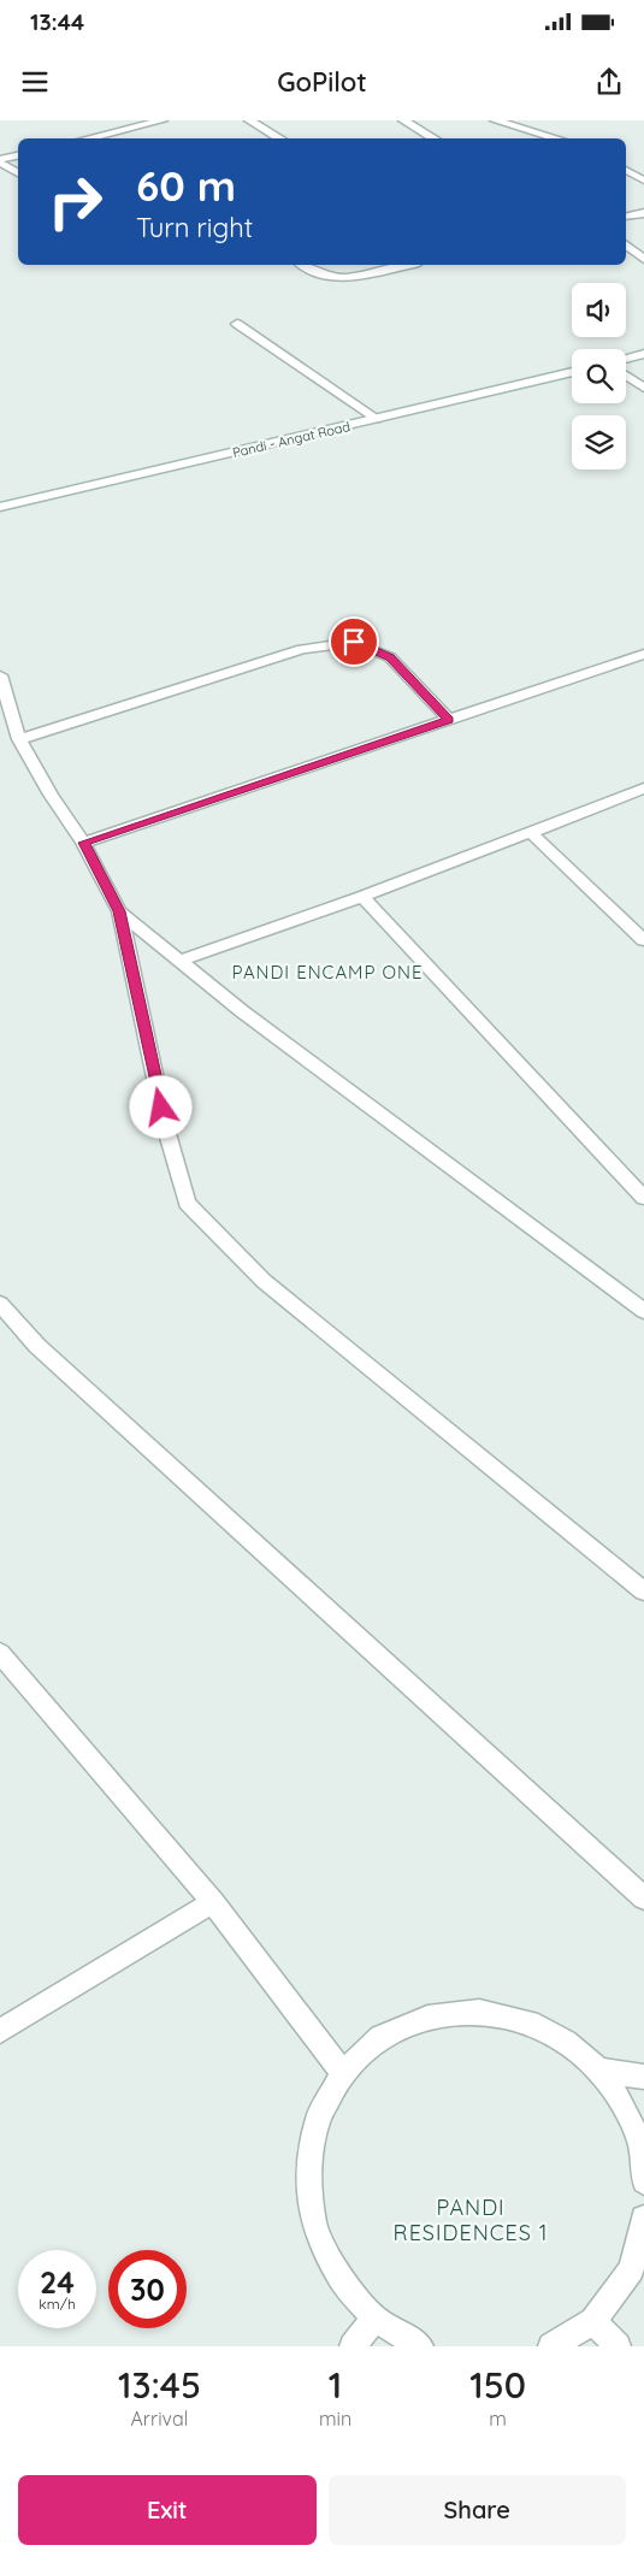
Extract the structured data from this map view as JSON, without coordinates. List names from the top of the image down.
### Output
{
  "streets": {
    "street": ["Pandi - Angat Road"]
  },
  "districts": ["PANDI ENCAMP ONE", "PANDI RESIDENCES 1"],
  "page": {
    "status": "13:44",
    "header": "GoPilot",
    "turn": ["60 m", "Turn right"],
    "speed": "24 km/h",
    "limit": "30",
    "eta": [
      "13:45",
      "Arrival",
      "1",
      "min",
      "150",
      "m"
    ],
    "buttons": ["Exit", "Share"]
  }
}
